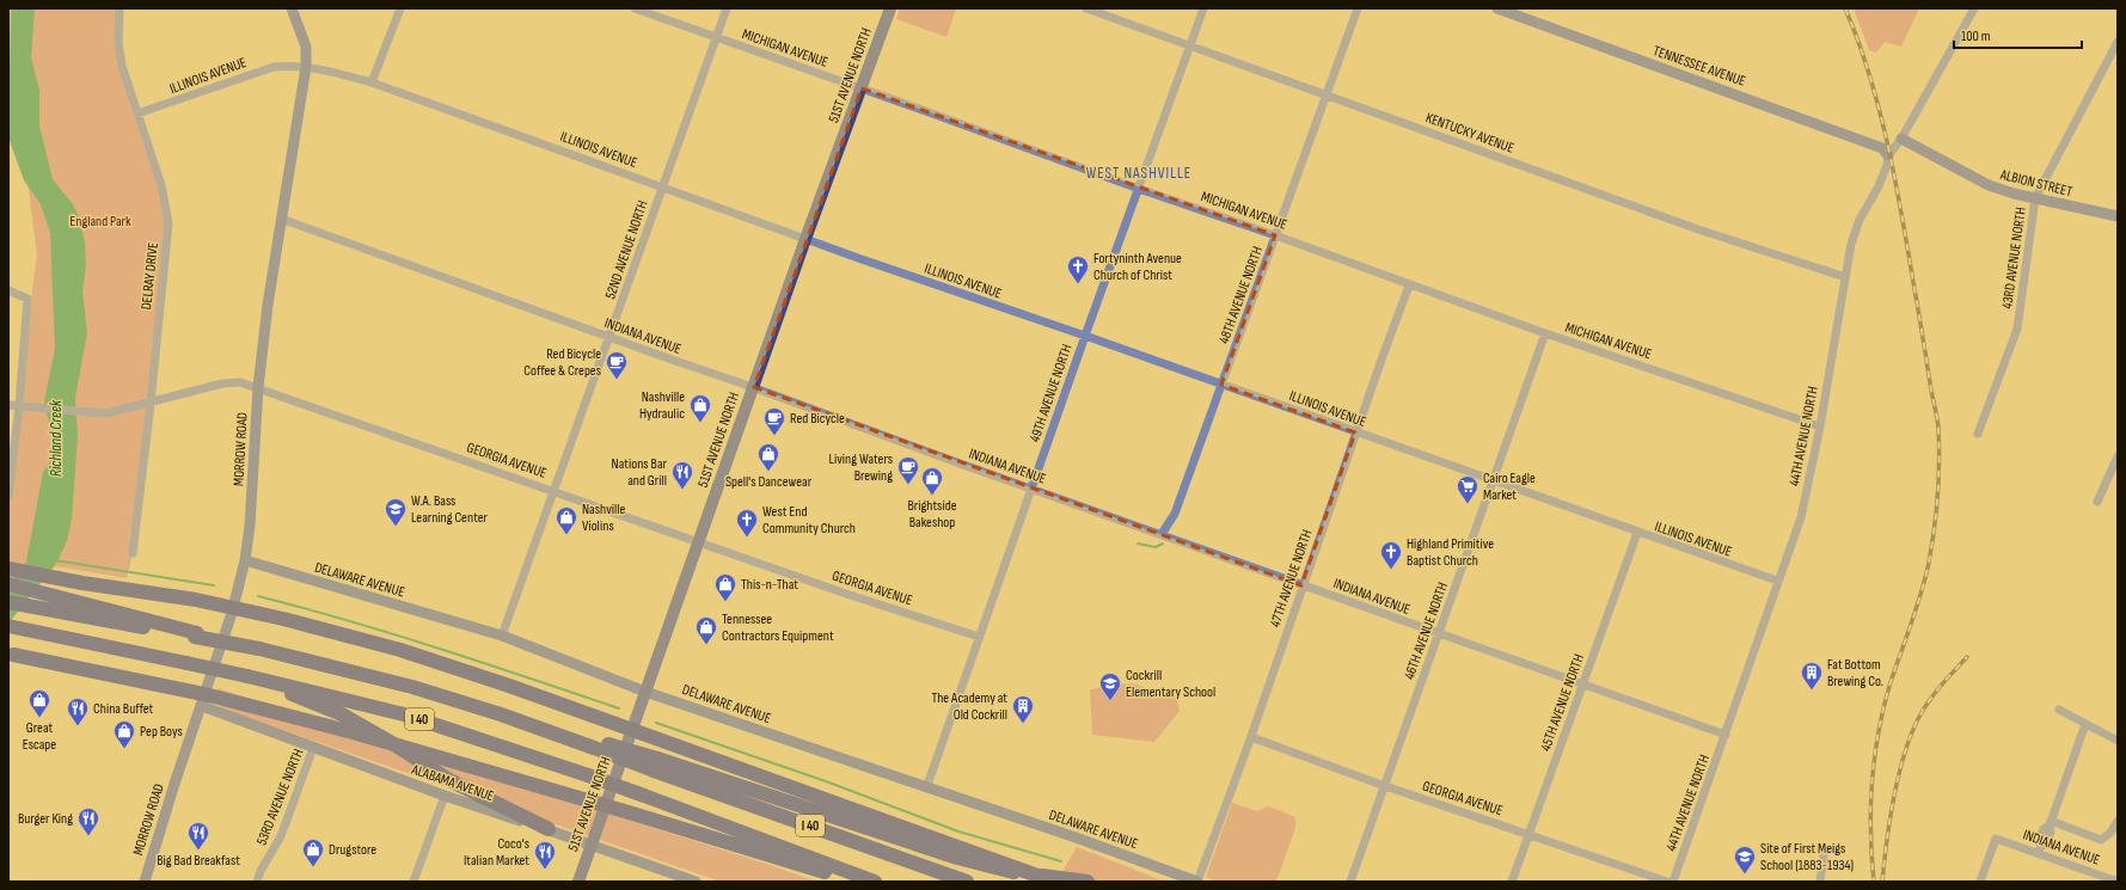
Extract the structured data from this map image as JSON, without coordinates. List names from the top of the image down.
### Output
{
  "streets": {
    "highway": ["I 40"],
    "main road": ["51ST AVENUE NORTH"],
    "street": [
      "MICHIGAN AVENUE",
      "TENNESSEE AVENUE",
      "ILLINOIS AVENUE",
      "KENTUCKY AVENUE",
      "ALBION STREET",
      "52ND AVENUE NORTH",
      "43RD AVENUE NORTH",
      "DELRAY DRIVE",
      "48TH AVENUE NORTH",
      "INDIANA AVENUE",
      "49TH AVENUE NORTH",
      "44TH AVENUE NORTH",
      "MORROW ROAD",
      "GEORGIA AVENUE",
      "47TH AVENUE NORTH",
      "DELAWARE AVENUE",
      "46TH AVENUE NORTH",
      "45TH AVENUE NORTH",
      "ALABAMA AVENUE",
      "53RD AVENUE NORTH"
    ]
  },
  "crossings": [
    ["MICHIGAN AVENUE", "51ST AVENUE NORTH"],
    ["MICHIGAN AVENUE", "52ND AVENUE NORTH"],
    ["MICHIGAN AVENUE", "48TH AVENUE NORTH"],
    ["MICHIGAN AVENUE", "49TH AVENUE NORTH"],
    ["MICHIGAN AVENUE", "44TH AVENUE NORTH"],
    ["MICHIGAN AVENUE", "47TH AVENUE NORTH"],
    ["MICHIGAN AVENUE", "46TH AVENUE NORTH"],
    ["TENNESSEE AVENUE", "44TH AVENUE NORTH"],
    ["ILLINOIS AVENUE", "51ST AVENUE NORTH"],
    ["ILLINOIS AVENUE", "52ND AVENUE NORTH"],
    ["ILLINOIS AVENUE", "DELRAY DRIVE"],
    ["ILLINOIS AVENUE", "48TH AVENUE NORTH"],
    ["ILLINOIS AVENUE", "49TH AVENUE NORTH"],
    ["ILLINOIS AVENUE", "44TH AVENUE NORTH"],
    ["ILLINOIS AVENUE", "MORROW ROAD"],
    ["ILLINOIS AVENUE", "47TH AVENUE NORTH"],
    ["ILLINOIS AVENUE", "46TH AVENUE NORTH"],
    ["ILLINOIS AVENUE", "45TH AVENUE NORTH"],
    ["51ST AVENUE NORTH", "INDIANA AVENUE"],
    ["51ST AVENUE NORTH", "GEORGIA AVENUE"],
    ["51ST AVENUE NORTH", "DELAWARE AVENUE"],
    ["51ST AVENUE NORTH", "ALABAMA AVENUE"],
    ["KENTUCKY AVENUE", "48TH AVENUE NORTH"],
    ["KENTUCKY AVENUE", "49TH AVENUE NORTH"],
    ["KENTUCKY AVENUE", "44TH AVENUE NORTH"],
    ["ALBION STREET", "43RD AVENUE NORTH"],
    ["ALBION STREET", "44TH AVENUE NORTH"],
    ["52ND AVENUE NORTH", "INDIANA AVENUE"],
    ["52ND AVENUE NORTH", "GEORGIA AVENUE"],
    ["52ND AVENUE NORTH", "DELAWARE AVENUE"],
    ["DELRAY DRIVE", "GEORGIA AVENUE"],
    ["48TH AVENUE NORTH", "INDIANA AVENUE"],
    ["INDIANA AVENUE", "49TH AVENUE NORTH"],
    ["INDIANA AVENUE", "44TH AVENUE NORTH"],
    ["INDIANA AVENUE", "MORROW ROAD"],
    ["INDIANA AVENUE", "47TH AVENUE NORTH"],
    ["INDIANA AVENUE", "46TH AVENUE NORTH"],
    ["INDIANA AVENUE", "45TH AVENUE NORTH"],
    ["49TH AVENUE NORTH", "GEORGIA AVENUE"],
    ["49TH AVENUE NORTH", "DELAWARE AVENUE"],
    ["MORROW ROAD", "GEORGIA AVENUE"],
    ["MORROW ROAD", "DELAWARE AVENUE"],
    ["MORROW ROAD", "ALABAMA AVENUE"],
    ["GEORGIA AVENUE", "47TH AVENUE NORTH"],
    ["GEORGIA AVENUE", "46TH AVENUE NORTH"],
    ["GEORGIA AVENUE", "45TH AVENUE NORTH"],
    ["47TH AVENUE NORTH", "DELAWARE AVENUE"],
    ["ALABAMA AVENUE", "53RD AVENUE NORTH"]
  ],
  "districts": ["WEST NASHVILLE"],
  "water": ["Richland Creek"],
  "parks": ["England Park"],
  "places": {
    "church": ["Fortyninth Avenue Church of Christ", "West End Community Church", "Highland Primitive Baptist Church"],
    "cafe": ["Red Bicycle Coffee & Crepes", "Red Bicycle", "Living Waters Brewing"],
    "shop": [
      "Nashville Hydraulic",
      "Spell's Dancewear",
      "Brightside Bakeshop",
      "Nashville Violins",
      "This-n-That",
      "Tennessee Contractors Equipment",
      "Great Escape",
      "Pep Boys",
      "Drugstore"
    ],
    "restaurant": [
      "Nations Bar and Grill",
      "China Buffet",
      "Burger King",
      "Big Bad Breakfast",
      "Coco's Italian Market"
    ],
    "supermarket": ["Cairo Eagle Market"],
    "school or university": ["W.A. Bass Learning Center", "Cockrill Elementary School", "Site of First Meigs School (1883-1934)"],
    "building": ["Fat Bottom Brewing Co.", "The Academy at Old Cockrill"]
  },
  "scale_bar": "100 m"
}
